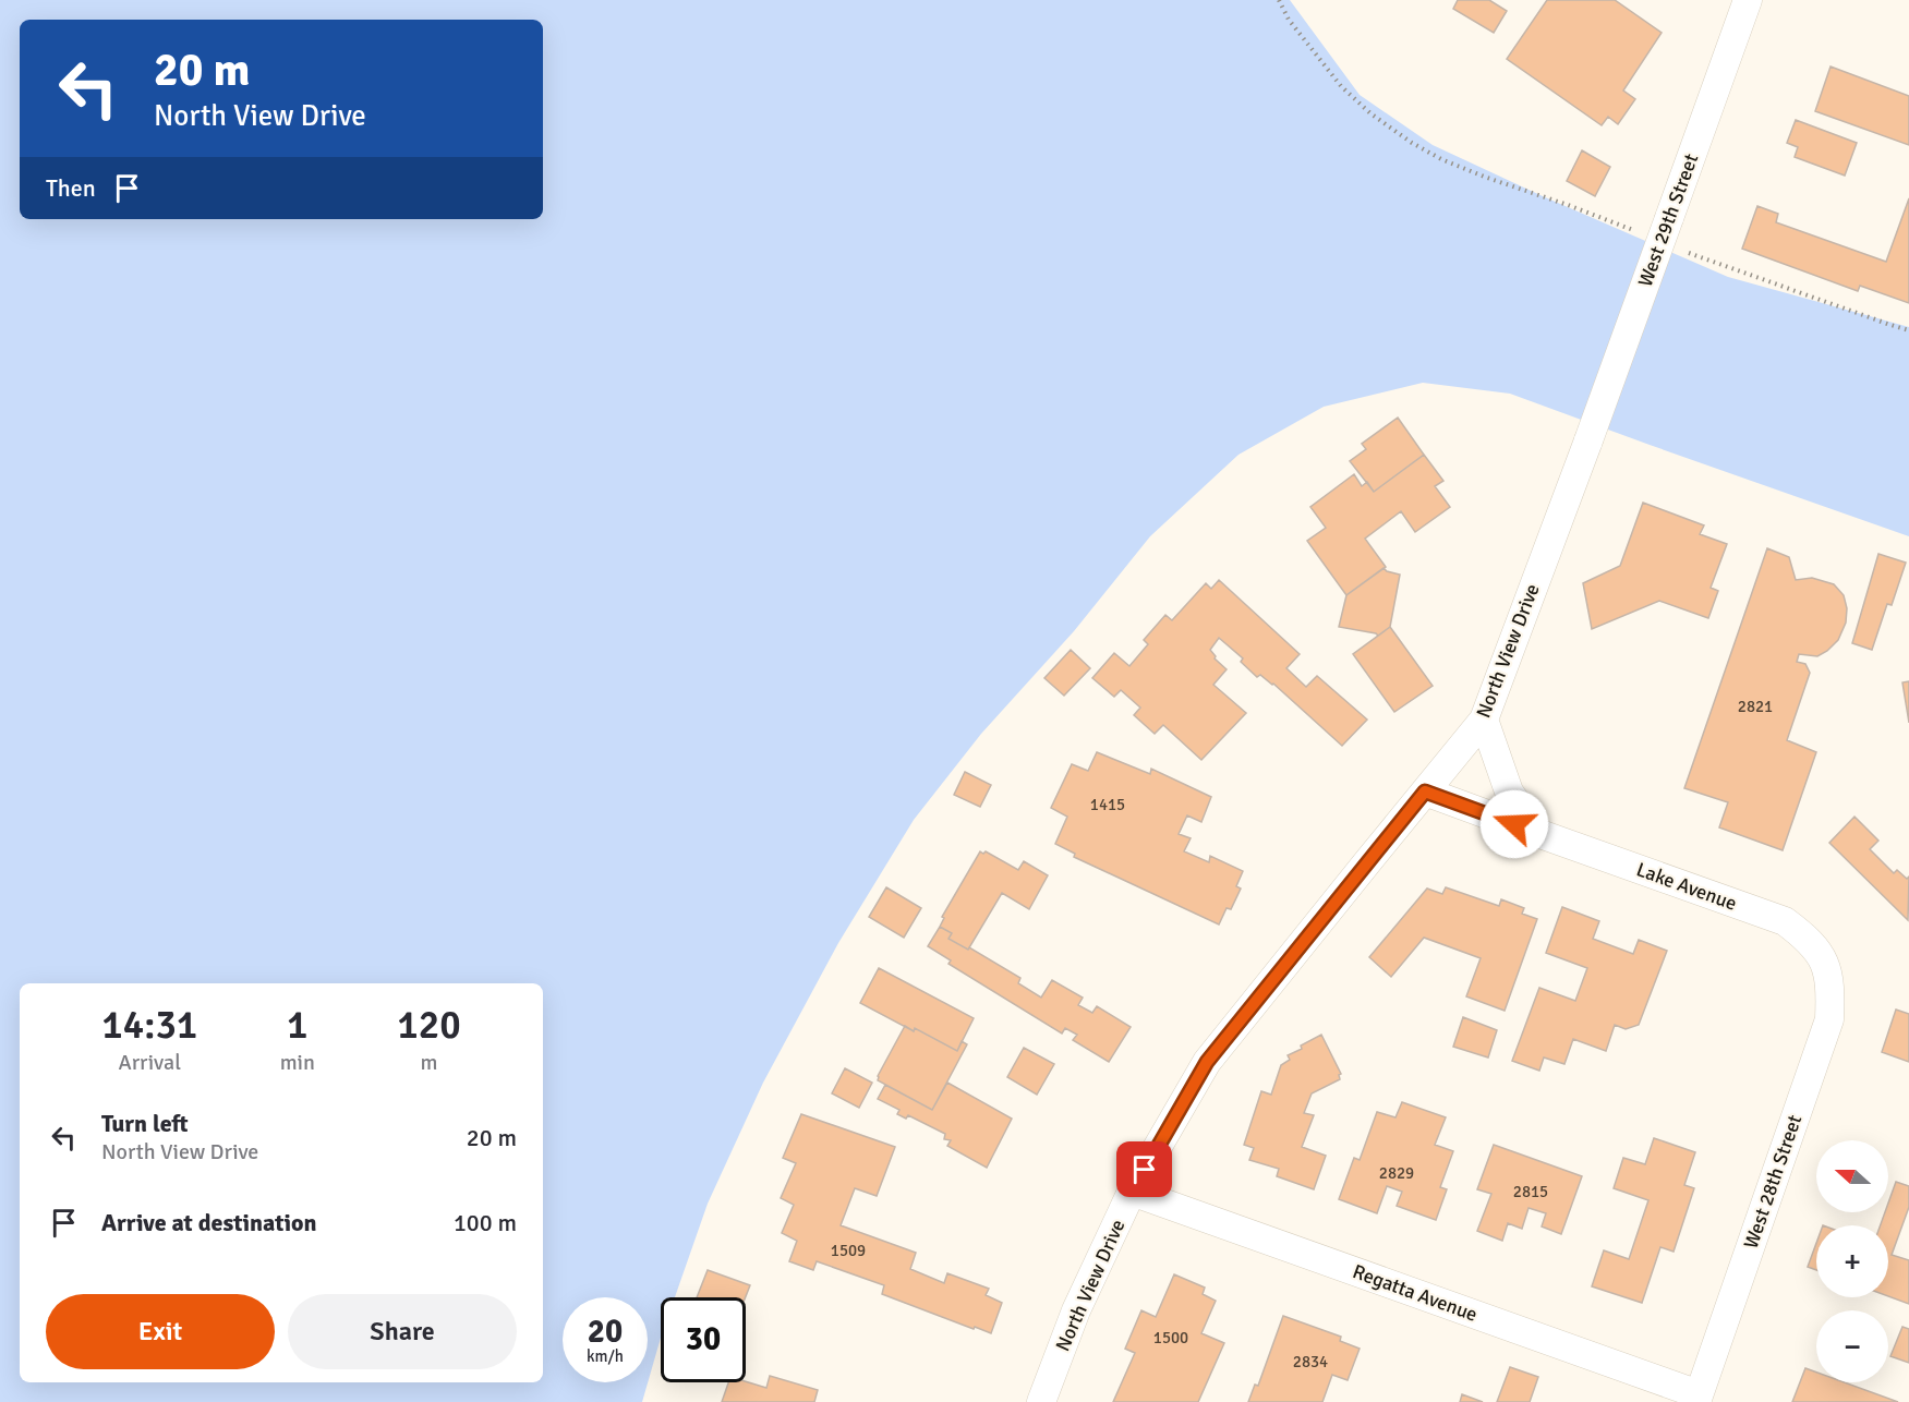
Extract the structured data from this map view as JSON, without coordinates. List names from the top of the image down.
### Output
{
  "streets": {
    "street": [
      "West 29th Street",
      "North View Drive",
      "Lake Avenue",
      "West 28th Street",
      "Regatta Avenue"
    ]
  },
  "crossings": [
    ["West 29th Street", "North View Drive"],
    ["North View Drive", "Lake Avenue"],
    ["North View Drive", "Regatta Avenue"],
    ["Lake Avenue", "West 28th Street"],
    ["West 28th Street", "Regatta Avenue"]
  ],
  "house_numbers": [
    "2821",
    "1415",
    "2829",
    "2815",
    "1509",
    "1500",
    "2834"
  ],
  "north": "left",
  "page": {
    "turn": ["20 m", "North View Drive"],
    "then": "Then",
    "eta": [
      "14:31",
      "Arrival",
      "1",
      "min",
      "120",
      "m"
    ],
    "list": [
      {
        "name": "Turn left",
        "note": "North View Drive",
        "value": "20 m"
      },
      {
        "name": "Arrive at destination",
        "value": "100 m"
      }
    ],
    "map_buttons": ["+", "−"],
    "buttons": ["Exit", "Share"],
    "speed": "20 km/h",
    "limit": "30"
  }
}
